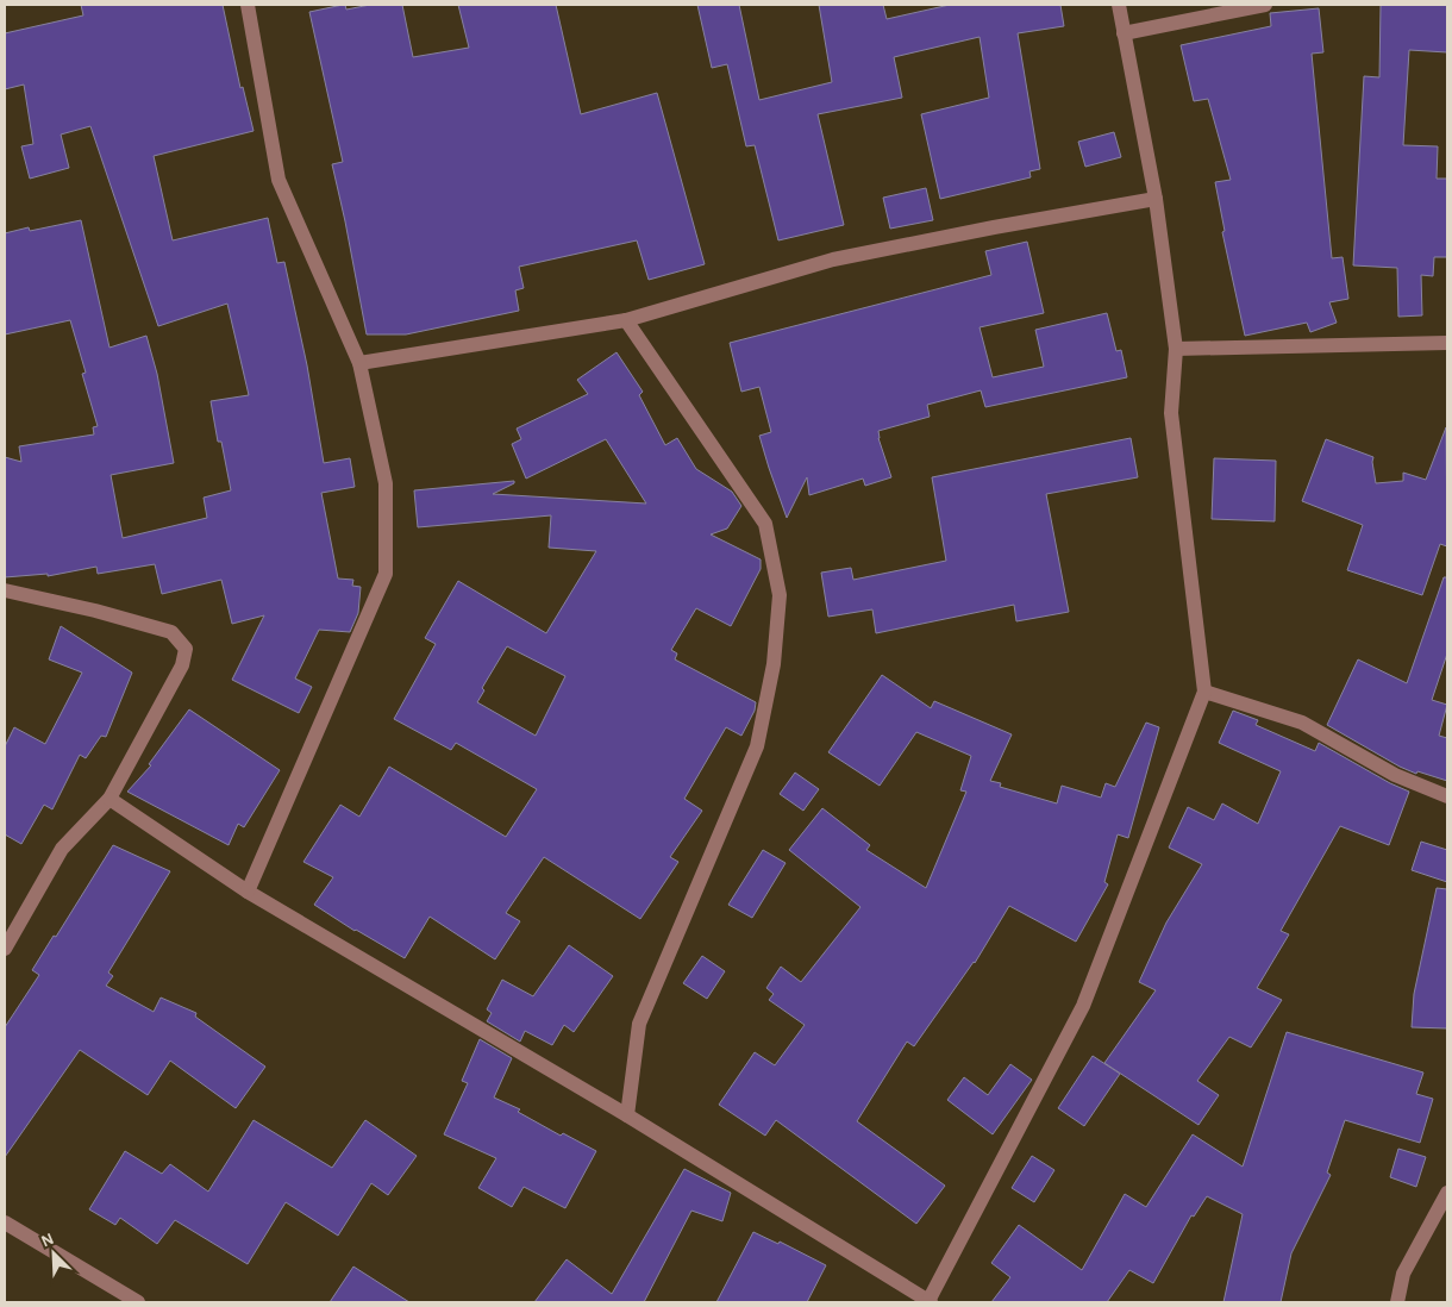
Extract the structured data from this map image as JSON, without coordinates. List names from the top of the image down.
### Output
{
  "north": "top left"
}
